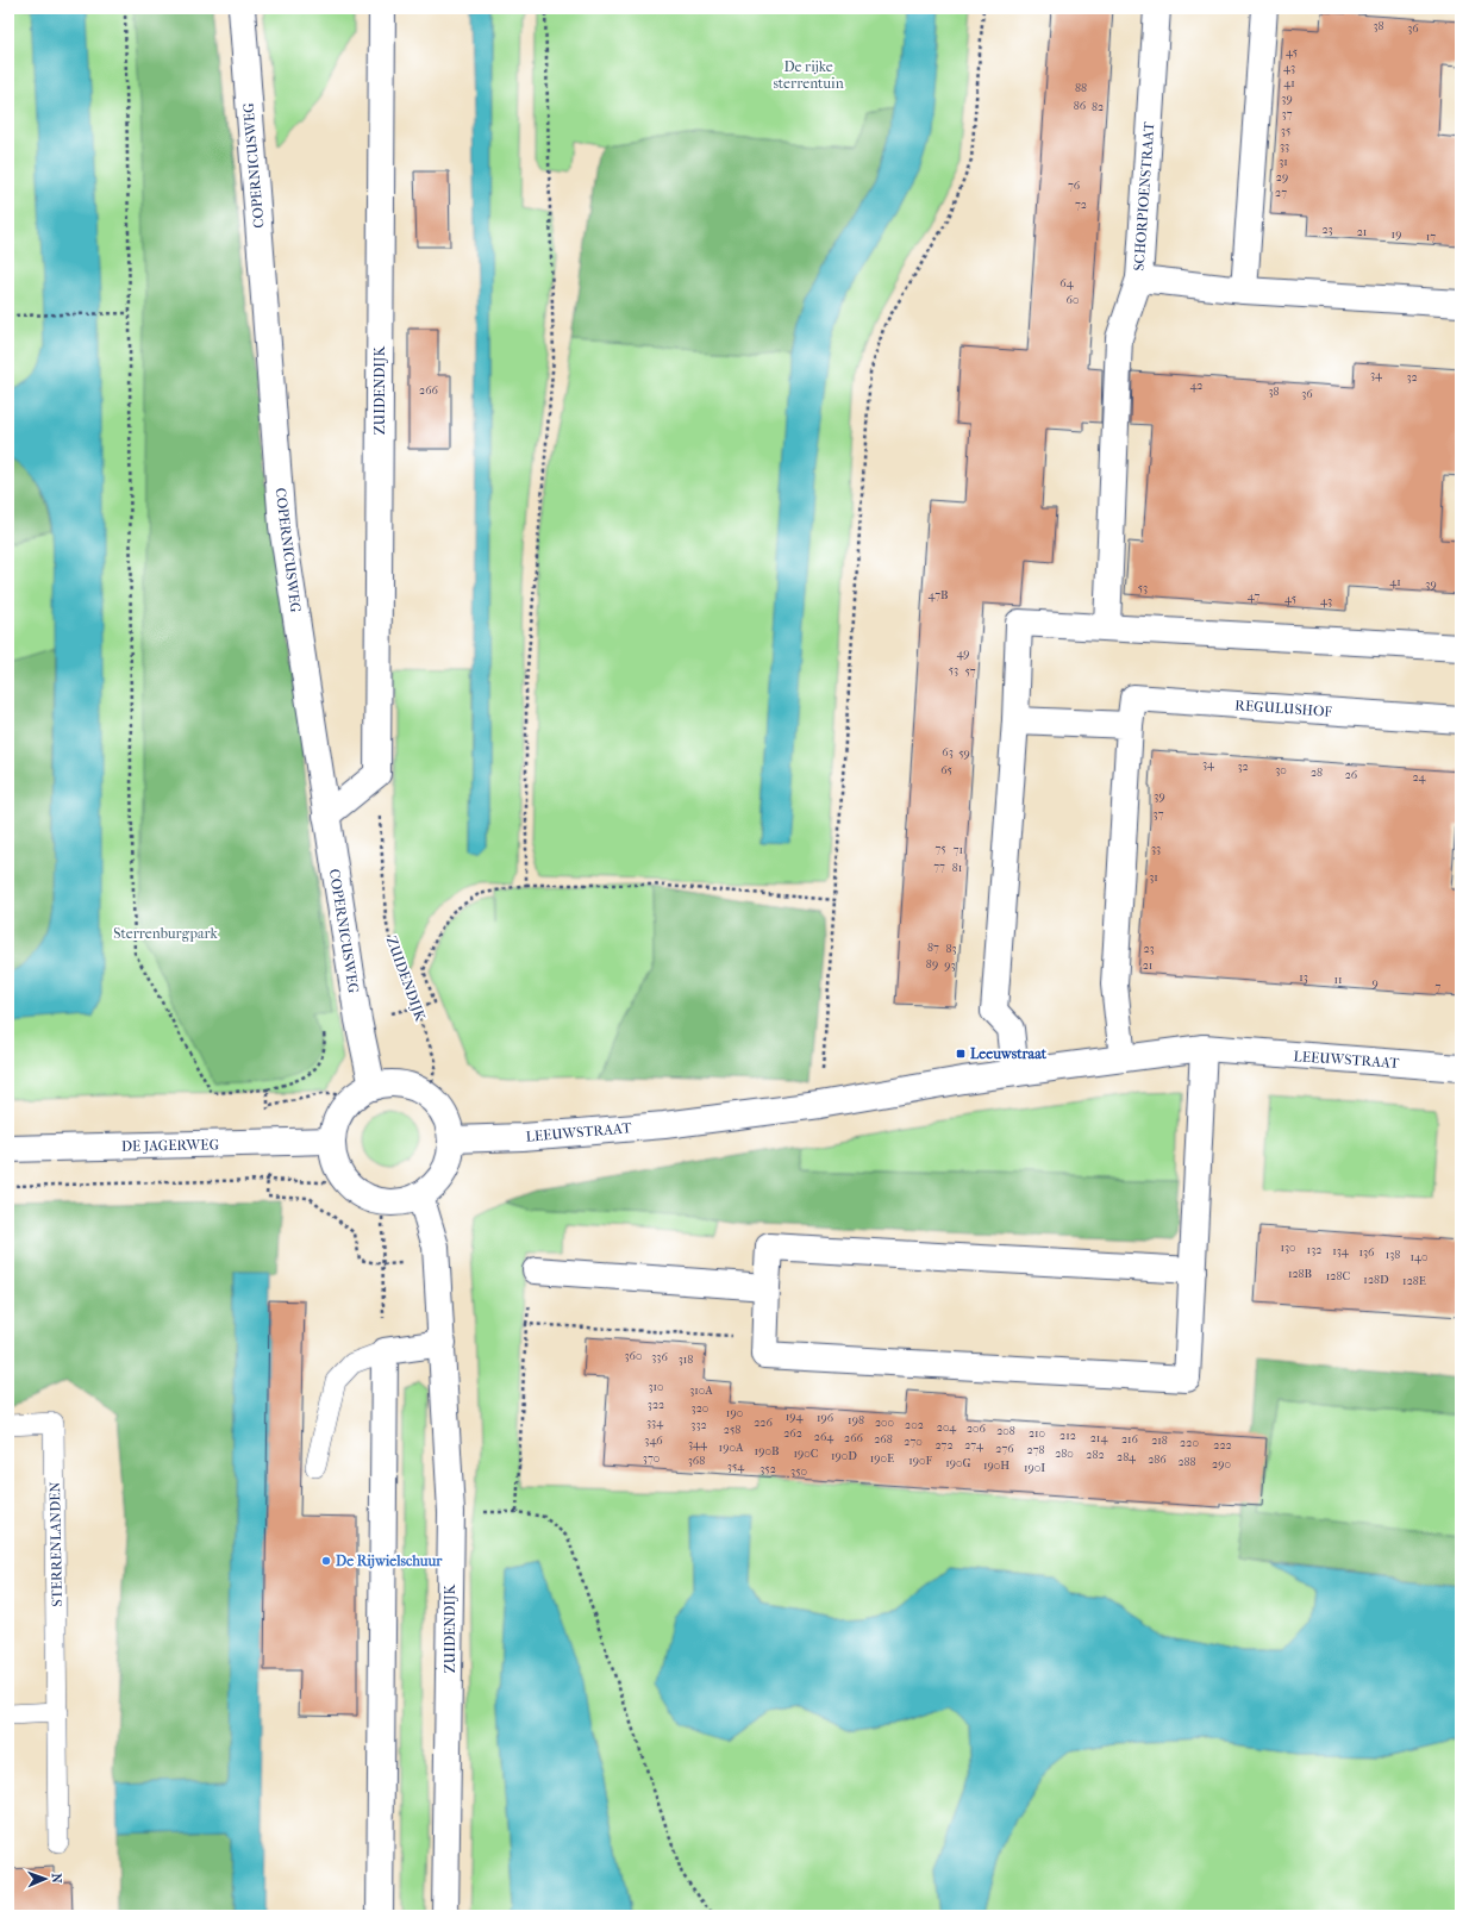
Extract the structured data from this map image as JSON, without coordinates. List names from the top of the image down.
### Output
{
  "streets": {
    "street": [
      "COPERNICUSWEG",
      "SCHORPIOENSTRAAT",
      "ZUIDENDIJK",
      "REGULUSHOF",
      "LEEUWSTRAAT",
      "DE JAGERWEG"
    ],
    "lane": ["STERRENLANDEN"]
  },
  "crossings": [
    ["COPERNICUSWEG", "ZUIDENDIJK"],
    ["COPERNICUSWEG", "LEEUWSTRAAT"],
    ["COPERNICUSWEG", "DE JAGERWEG"],
    ["ZUIDENDIJK", "LEEUWSTRAAT"],
    ["ZUIDENDIJK", "DE JAGERWEG"],
    ["LEEUWSTRAAT", "DE JAGERWEG"]
  ],
  "parks": ["De rijke sterrentuin", "Sterrenburgpark"],
  "places": {
    "transit": ["Leeuwstraat"],
    "other": ["De Rijwielschuur"]
  },
  "house_numbers": [
    "38",
    "36",
    "45",
    "43",
    "41",
    "88",
    "39",
    "86",
    "82",
    "37",
    "35",
    "33",
    "31",
    "29",
    "76",
    "27",
    "72",
    "23",
    "21",
    "19",
    "17",
    "64",
    "60",
    "34",
    "32",
    "42",
    "266",
    "38",
    "36",
    "41",
    "39",
    "53",
    "47B",
    "47",
    "45",
    "43",
    "49",
    "53",
    "57",
    "63",
    "59",
    "34",
    "32",
    "65",
    "30",
    "28",
    "26",
    "24",
    "39",
    "37",
    "75",
    "33",
    "71",
    "77",
    "81",
    "31",
    "87",
    "83",
    "23",
    "89",
    "93",
    "21",
    "13",
    "11",
    "9",
    "7",
    "130",
    "132",
    "134",
    "136",
    "138",
    "140",
    "128B",
    "128C",
    "128D",
    "128E",
    "360",
    "336",
    "318",
    "310",
    "310A",
    "322",
    "320",
    "190",
    "194",
    "196",
    "198",
    "334",
    "226",
    "200",
    "332",
    "202",
    "204",
    "206",
    "258",
    "208",
    "262",
    "210",
    "212",
    "264",
    "266",
    "214",
    "268",
    "216",
    "346",
    "218",
    "270",
    "220",
    "344",
    "272",
    "274",
    "222",
    "190A",
    "276",
    "278",
    "190B",
    "190C",
    "280",
    "282",
    "190D",
    "284",
    "370",
    "190E",
    "286",
    "368",
    "190F",
    "288",
    "190G",
    "290",
    "190H",
    "354",
    "190I",
    "352",
    "350"
  ],
  "north": "right"
}
